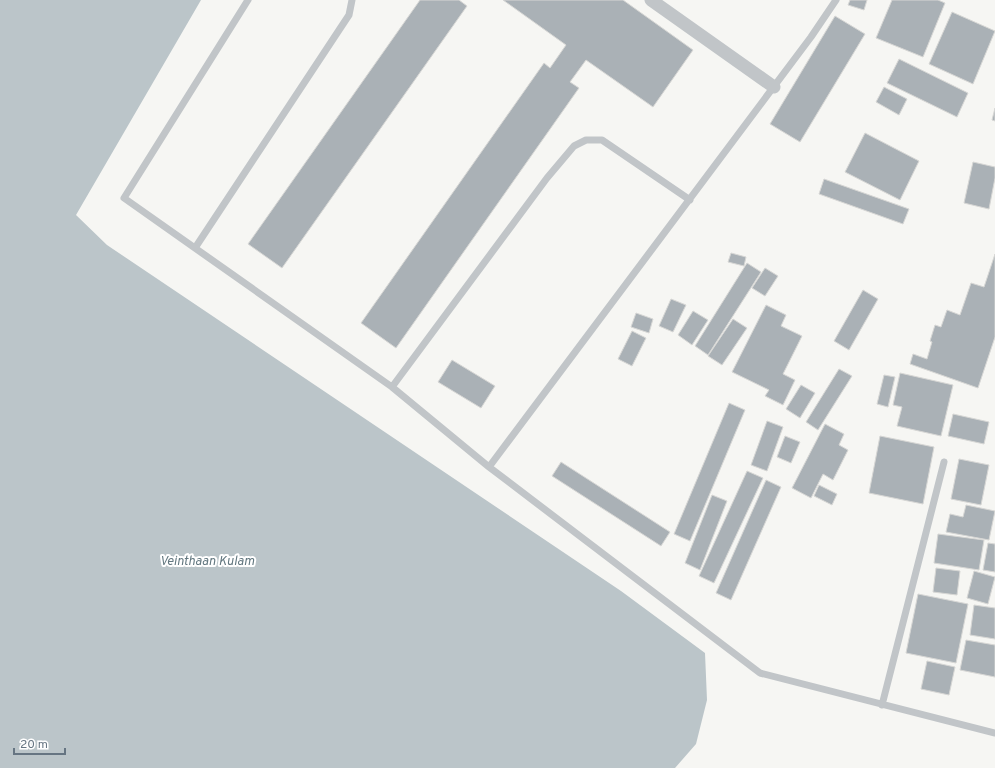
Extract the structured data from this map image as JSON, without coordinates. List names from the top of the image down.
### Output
{
  "water": ["Veinthaan Kulam"],
  "scale_bar": "20 m"
}
